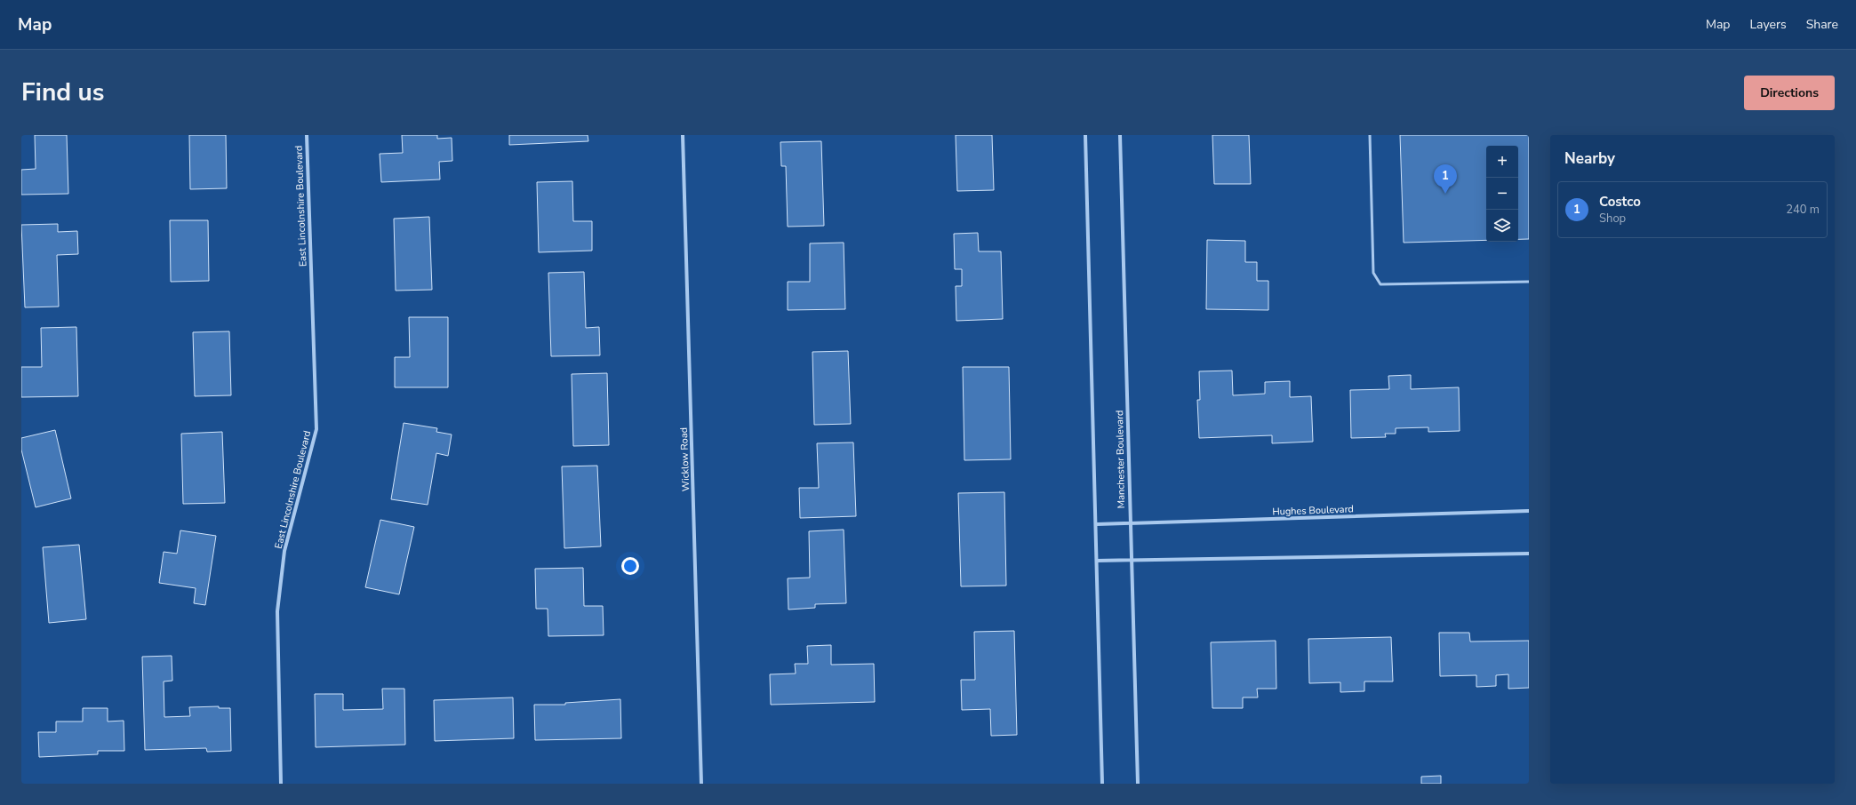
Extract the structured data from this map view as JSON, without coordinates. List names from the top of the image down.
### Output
{
  "streets": {
    "street": [
      "East Lincolnshire Boulevard",
      "Wicklow Road",
      "Manchester Boulevard",
      "Hughes Boulevard"
    ]
  },
  "crossings": [
    ["Manchester Boulevard", "Hughes Boulevard"]
  ],
  "page": {
    "header": "Map",
    "nav": ["Map", "Layers", "Share"],
    "title": "Find us",
    "buttons": "Directions",
    "heading": "Nearby",
    "map_buttons": ["+", "−"],
    "pins": "1",
    "list": [
      {
        "mark": "1",
        "name": "Costco",
        "note": "Shop",
        "value": "240 m"
      }
    ]
  }
}
